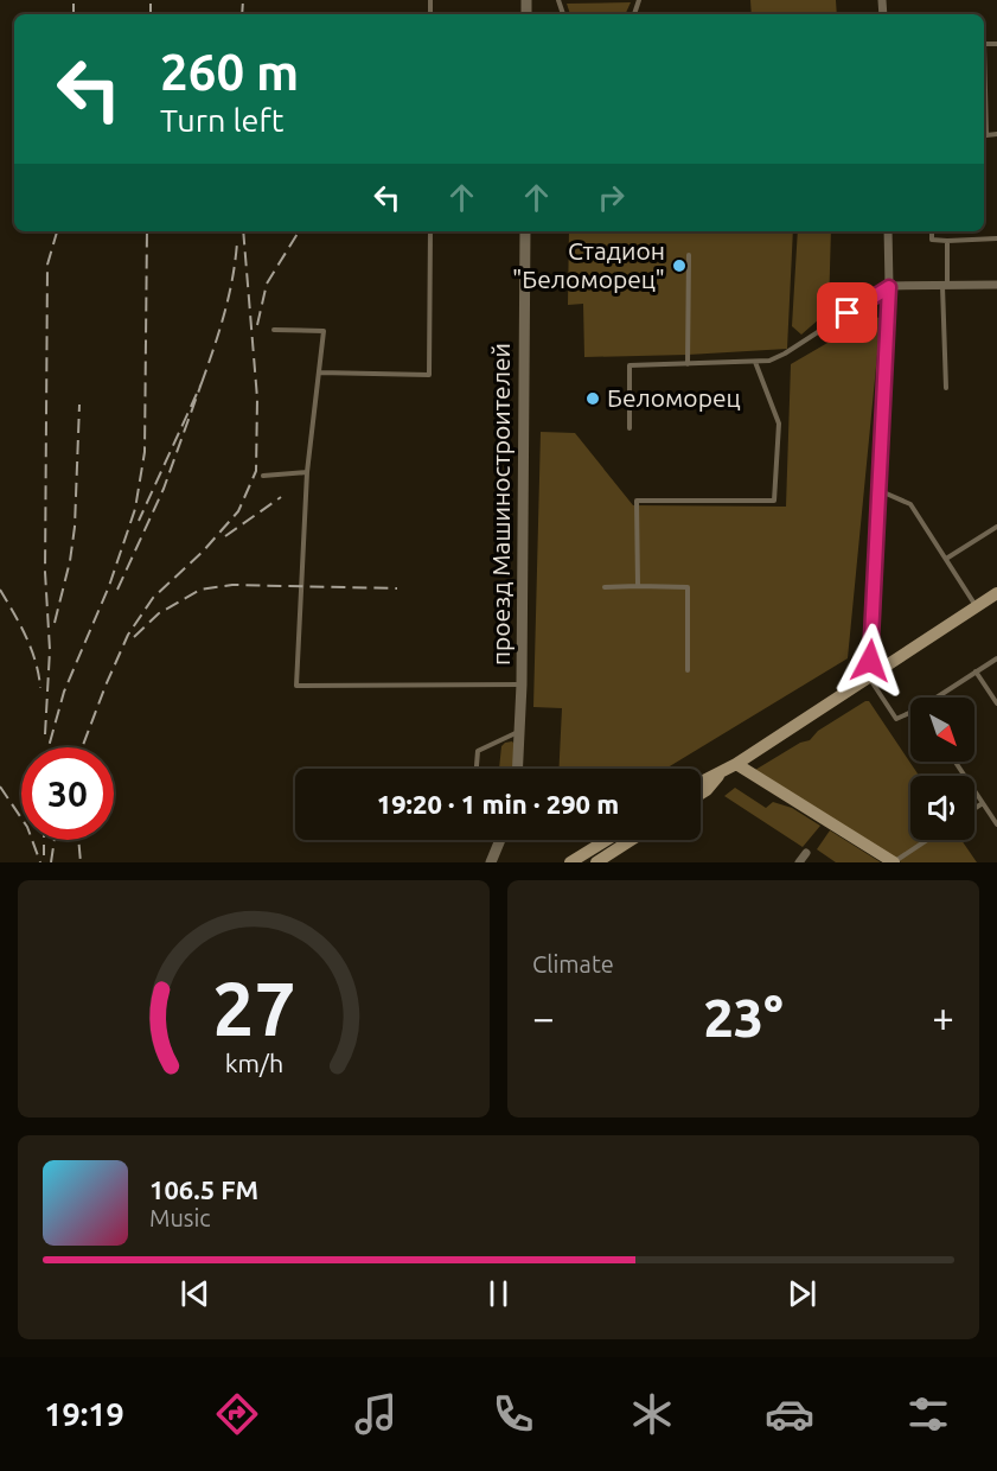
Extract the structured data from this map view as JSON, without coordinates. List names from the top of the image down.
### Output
{
  "streets": {
    "street": ["проезд Машиностроителей"]
  },
  "places": ["Стадион \"Беломорец\"", "Беломорец"],
  "north": "bottom right",
  "page": {
    "turn": ["260 m", "Turn left"],
    "limit": "30",
    "trip": "19:20 · 1 min · 290 m",
    "tile": "Climate",
    "heat": ["−", "23°", "+"],
    "song": ["106.5 FM", "Music"],
    "tabs": "19:19",
    "gauge": ["27", "km/h"]
  }
}
